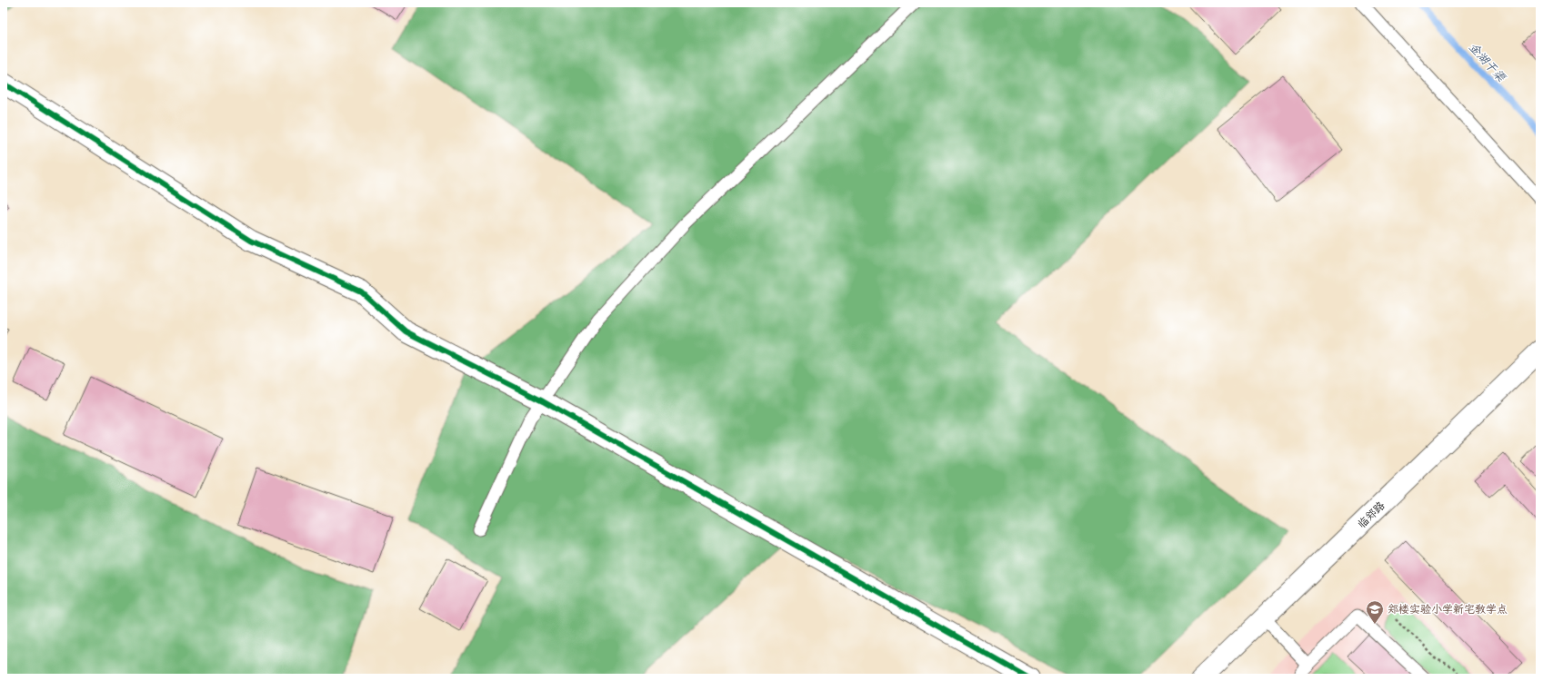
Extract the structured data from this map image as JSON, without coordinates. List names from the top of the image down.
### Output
{
  "streets": {
    "street": ["临郑路"]
  },
  "water": ["金湖干渠"],
  "places": {
    "school or university": ["郑楼实验小学新宅教学点"]
  }
}
